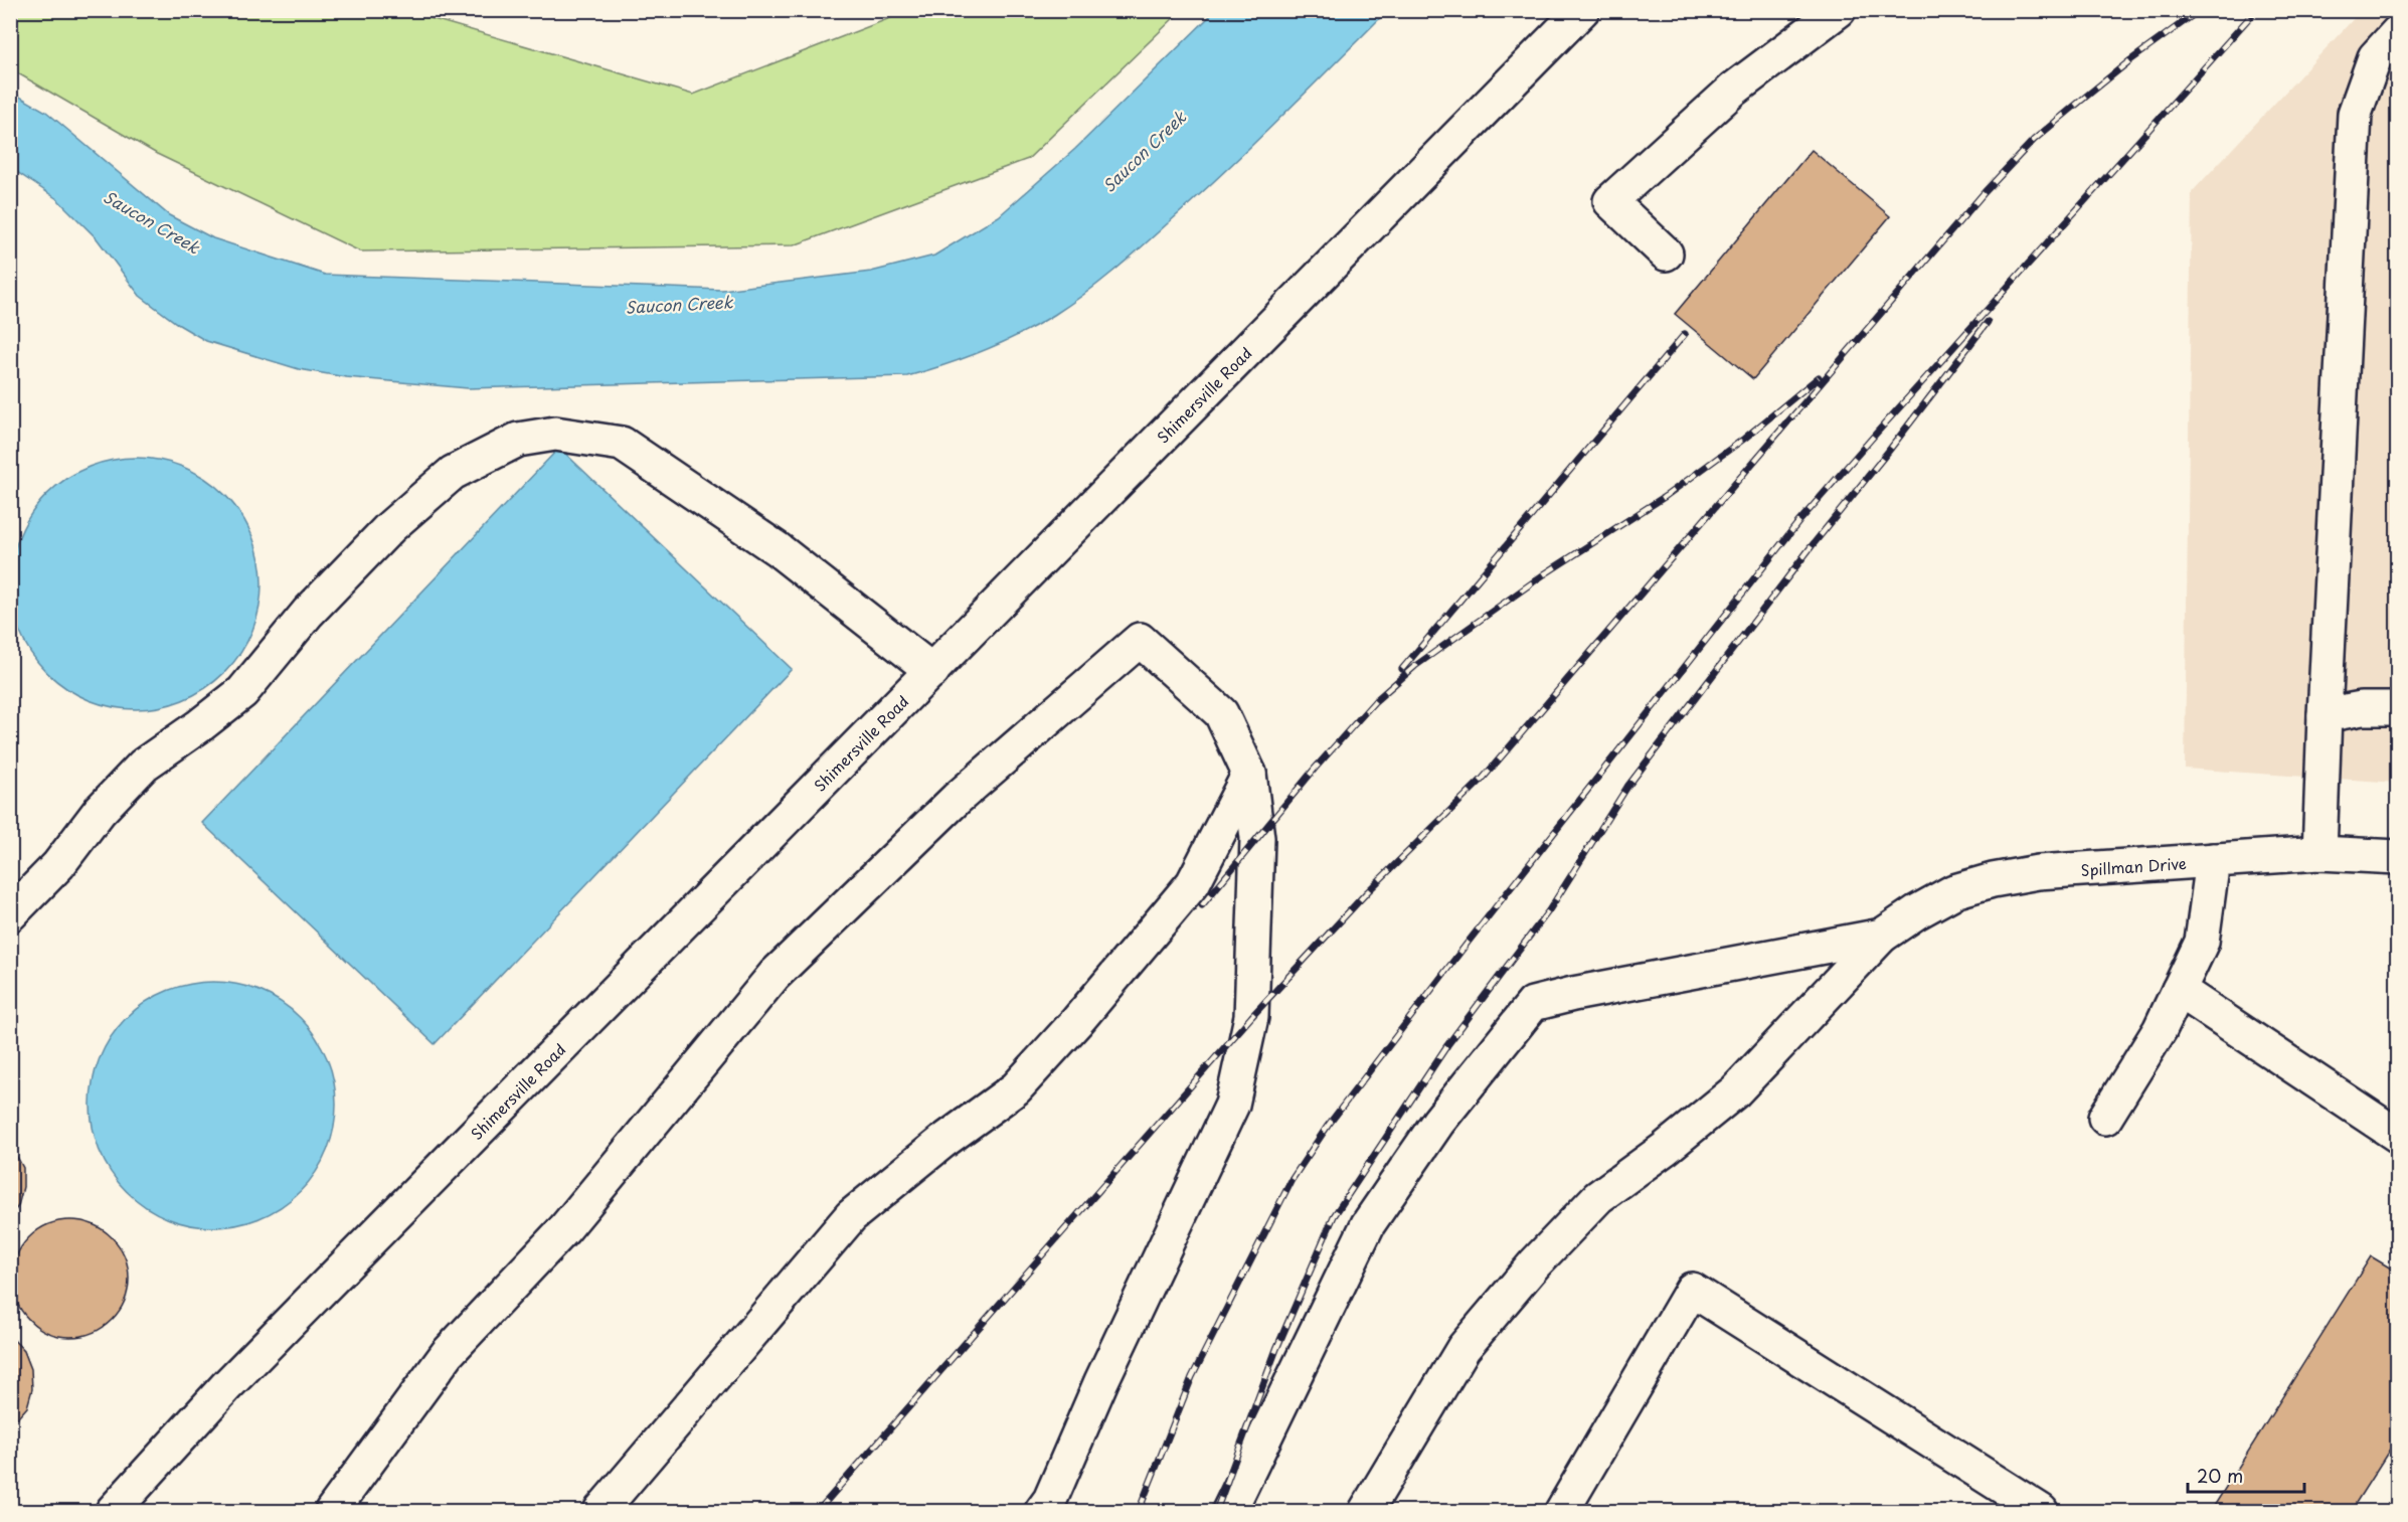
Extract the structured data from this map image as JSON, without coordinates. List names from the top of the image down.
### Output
{
  "streets": {
    "street": ["Shimersville Road", "Spillman Drive"]
  },
  "water": ["Saucon Creek"],
  "scale_bar": "20 m"
}
